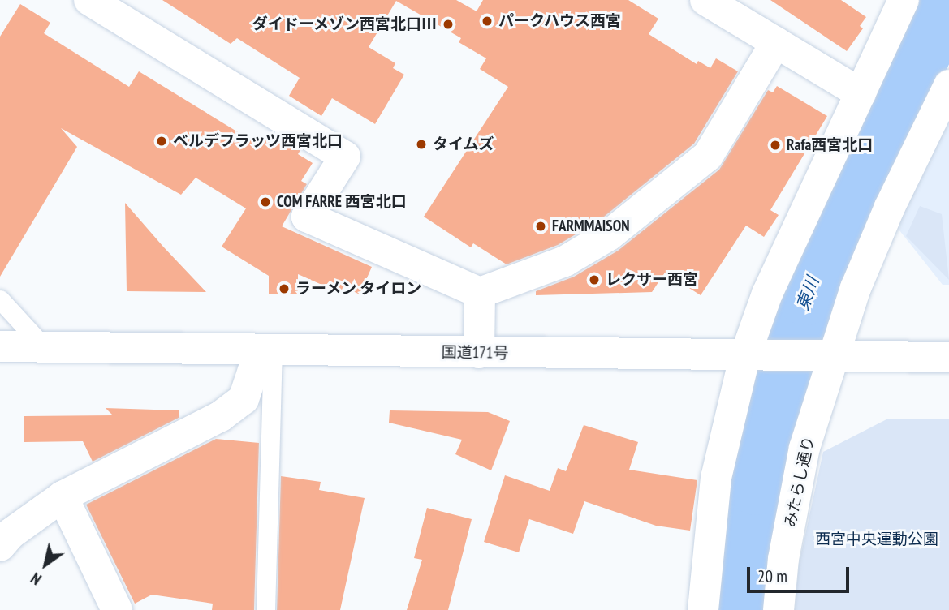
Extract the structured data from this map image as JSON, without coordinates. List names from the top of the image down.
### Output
{
  "streets": {
    "main road": ["国道171号", "みたらし通り"]
  },
  "crossings": [
    ["国道171号", "みたらし通り"]
  ],
  "water": ["東川"],
  "parks": ["西宮中央運動公園"],
  "places": [
    "パークハウス西宮",
    "ダイドーメゾン西宮北口Ⅲ",
    "ベルデフラッツ西宮北口",
    "タイムズ",
    "Rafa西宮北口",
    "COM FARRE 西宮北口",
    "FARMMAISON",
    "レクサー西宮",
    "ラーメン タイロン"
  ],
  "scale_bar": "20 m",
  "north": "bottom left"
}
